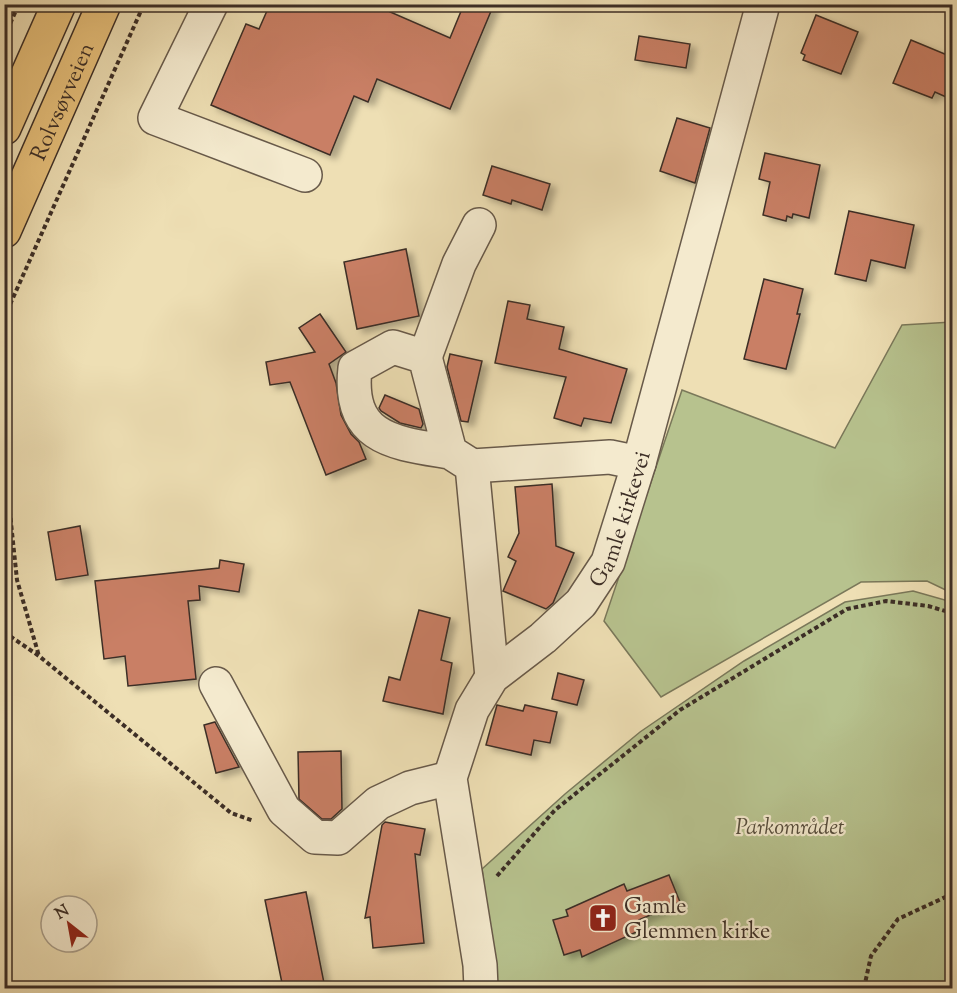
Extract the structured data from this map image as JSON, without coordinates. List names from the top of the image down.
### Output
{
  "streets": {
    "main road": ["Rolvsøyveien"],
    "street": ["Gamle kirkevei"]
  },
  "parks": ["Parkområdet"],
  "places": {
    "church": ["Gamle Glemmen kirke"]
  },
  "north": "top left"
}
